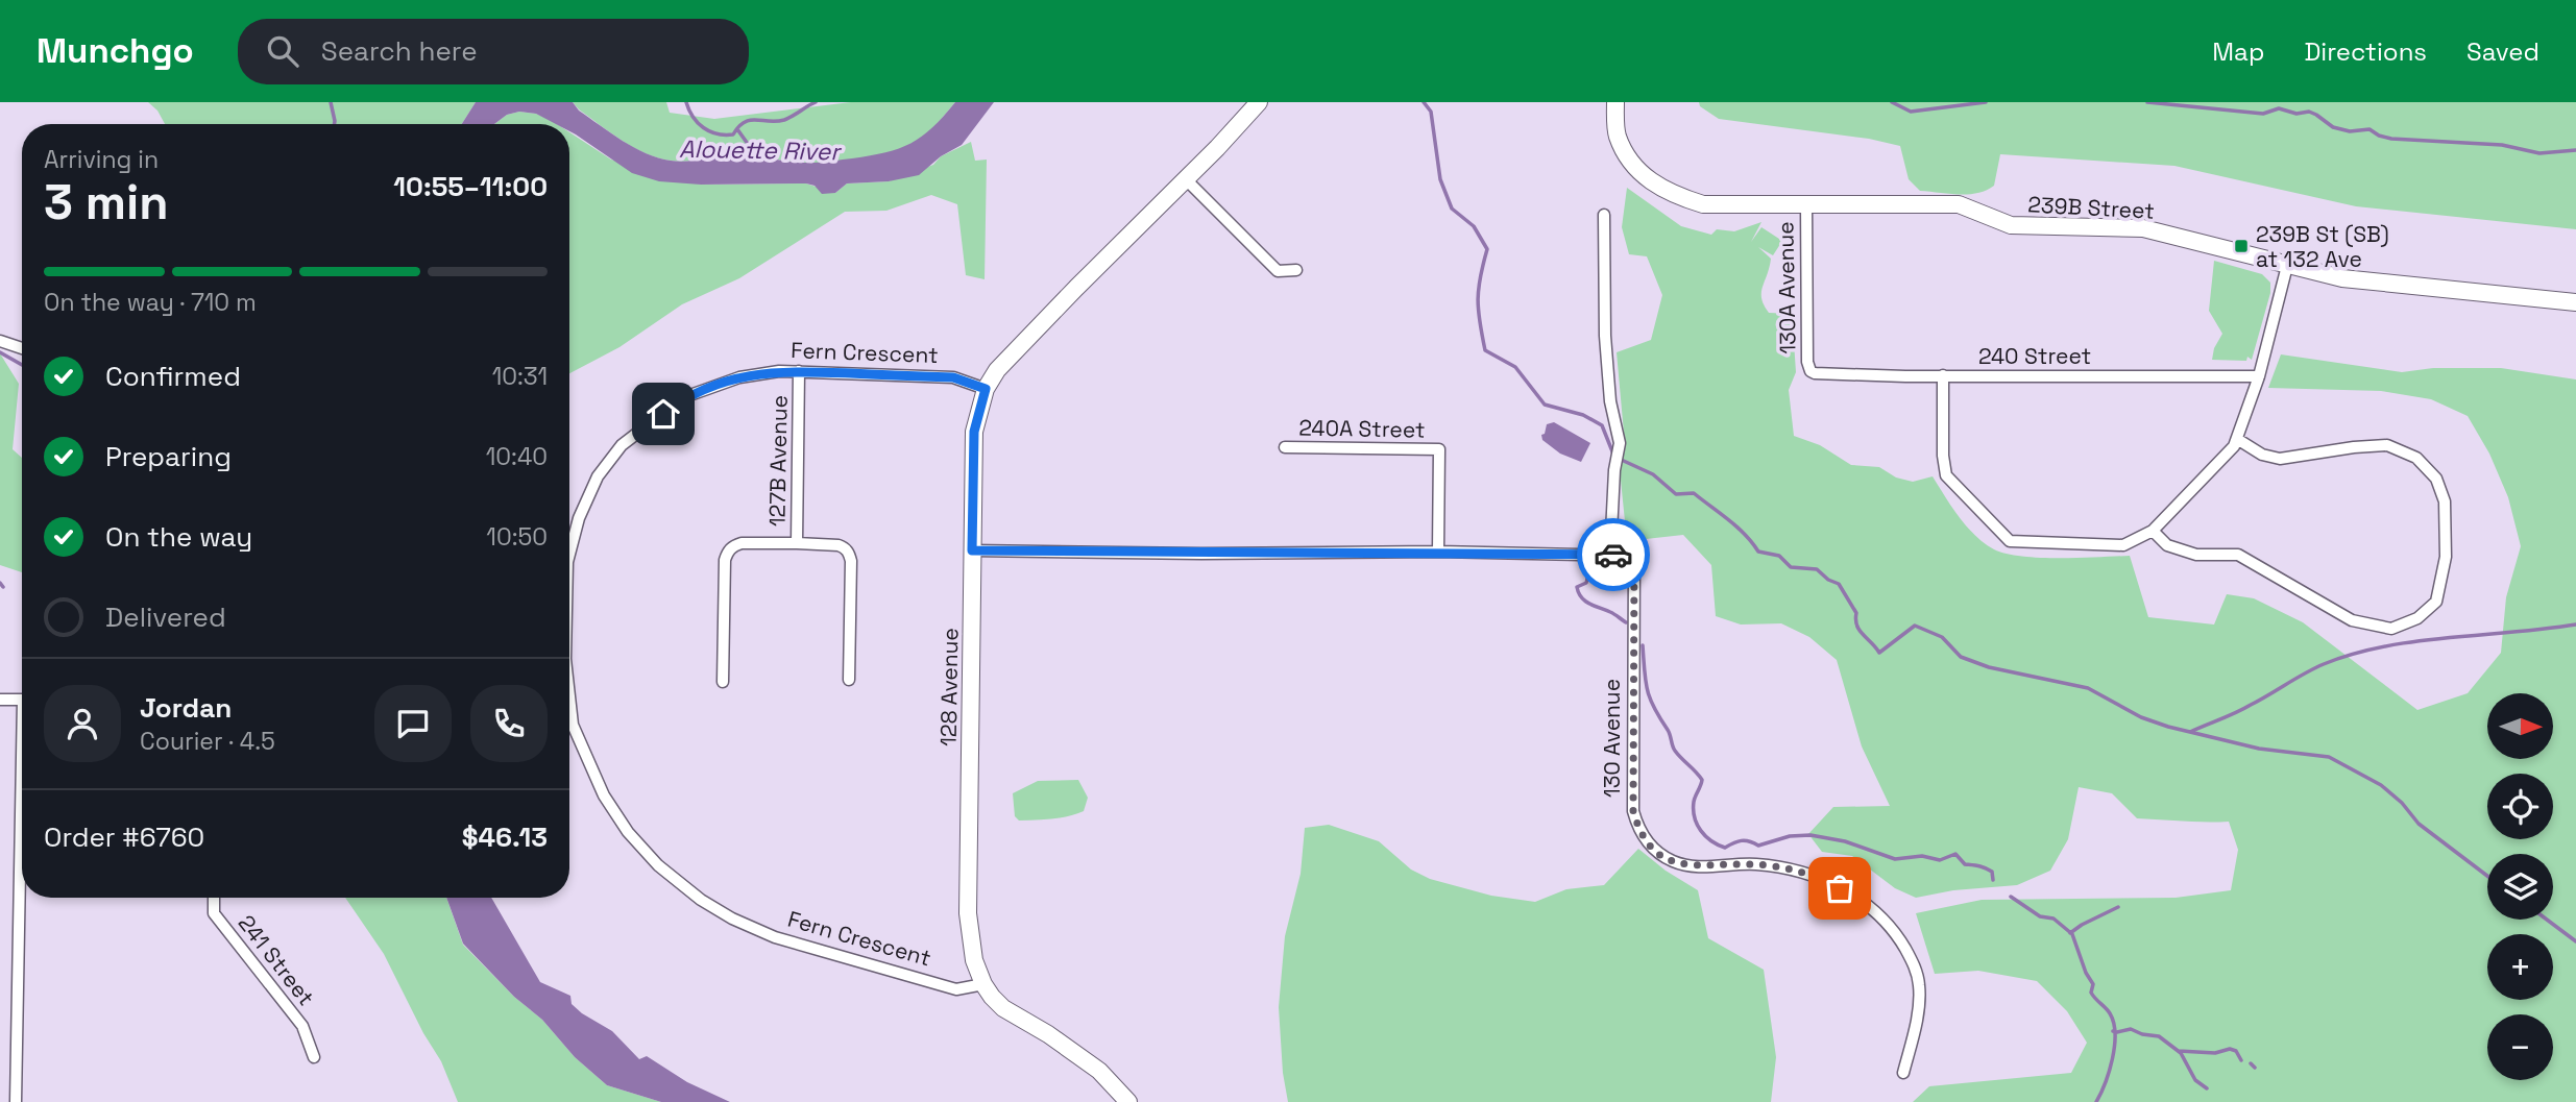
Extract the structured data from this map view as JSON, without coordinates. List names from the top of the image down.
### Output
{
  "streets": {
    "street": [
      "239B Street",
      "130A Avenue",
      "Fern Crescent",
      "240 Street",
      "240A Street",
      "127B Avenue",
      "128 Avenue",
      "130 Avenue",
      "241 Street"
    ]
  },
  "crossings": [
    ["239B Street", "130A Avenue"],
    ["130A Avenue", "240 Street"],
    ["Fern Crescent", "127B Avenue"],
    ["Fern Crescent", "128 Avenue"]
  ],
  "water": ["Alouette River"],
  "places": {
    "transit": ["239B St (SB) at 132 Ave"]
  },
  "north": "right",
  "page": {
    "header": "Munchgo",
    "search": "Search here",
    "nav": ["Map", "Directions", "Saved"],
    "heading": ["3 min", "Arriving in", "10:55–11:00"],
    "panel": [
      "Jordan",
      "Courier · 4.5",
      "Order #6760",
      "$46.13"
    ],
    "bar": "On the way · 710 m",
    "list": [
      ["Confirmed", "10:31"],
      ["Preparing", "10:40"],
      ["On the way", "10:50"],
      "Delivered"
    ],
    "map_buttons": ["+", "−"]
  }
}
